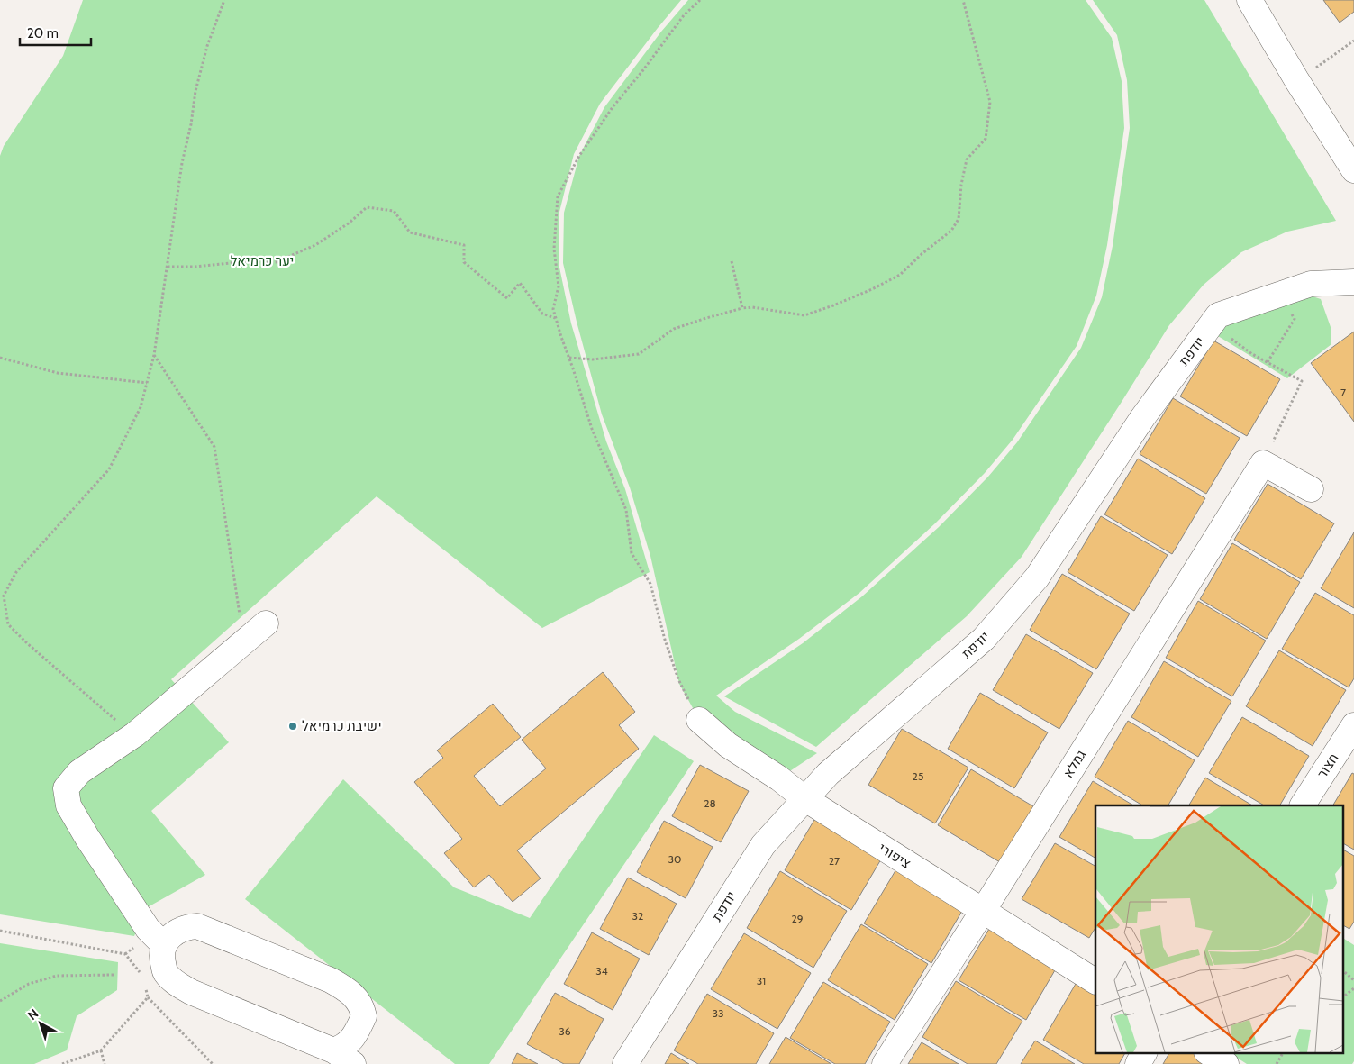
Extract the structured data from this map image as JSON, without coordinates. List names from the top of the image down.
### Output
{
  "streets": {
    "street": [
      "יודפת",
      "גמלא",
      "חצור",
      "ציפורי"
    ]
  },
  "crossings": [
    ["יודפת", "ציפורי"],
    ["גמלא", "ציפורי"]
  ],
  "parks": ["יער כרמיאל"],
  "places": ["ישיבת כרמיאל"],
  "house_numbers": [
    "7",
    "25",
    "28",
    "30",
    "27",
    "32",
    "29",
    "34",
    "31",
    "33",
    "36"
  ],
  "scale_bar": "20 m",
  "north": "top left"
}
